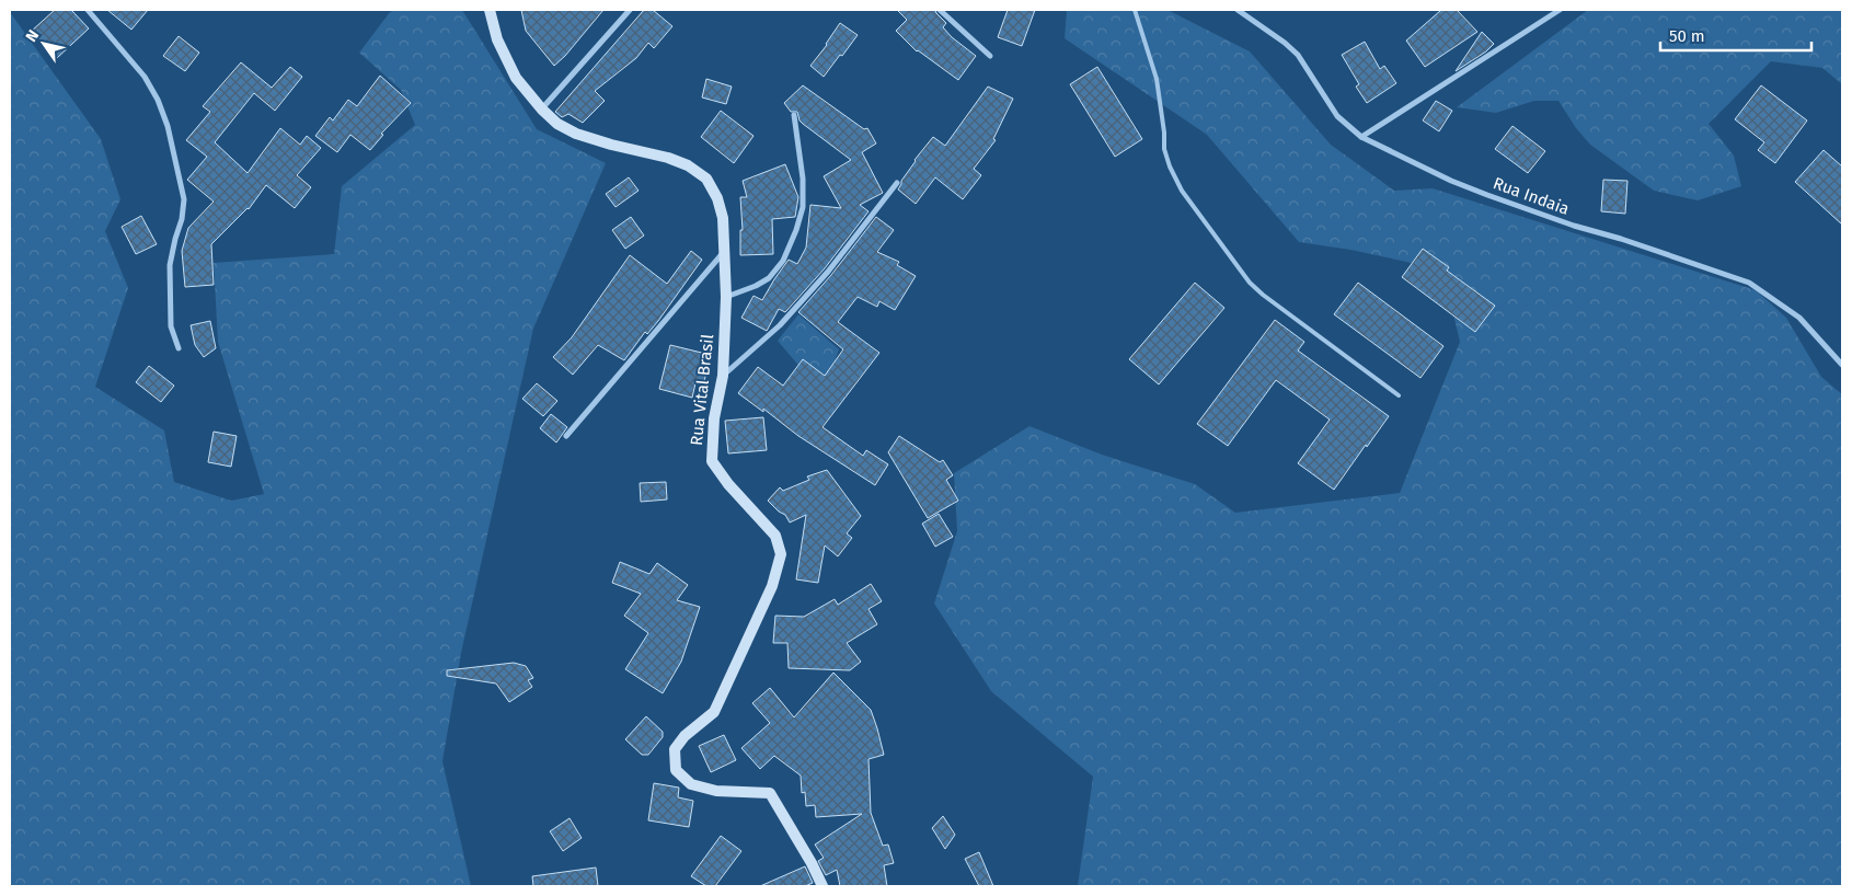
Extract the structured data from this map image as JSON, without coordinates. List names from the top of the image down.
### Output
{
  "streets": {
    "street": ["Rua Indaia", "Rua Vital Brasil"]
  },
  "scale_bar": "50 m",
  "north": "top left"
}
